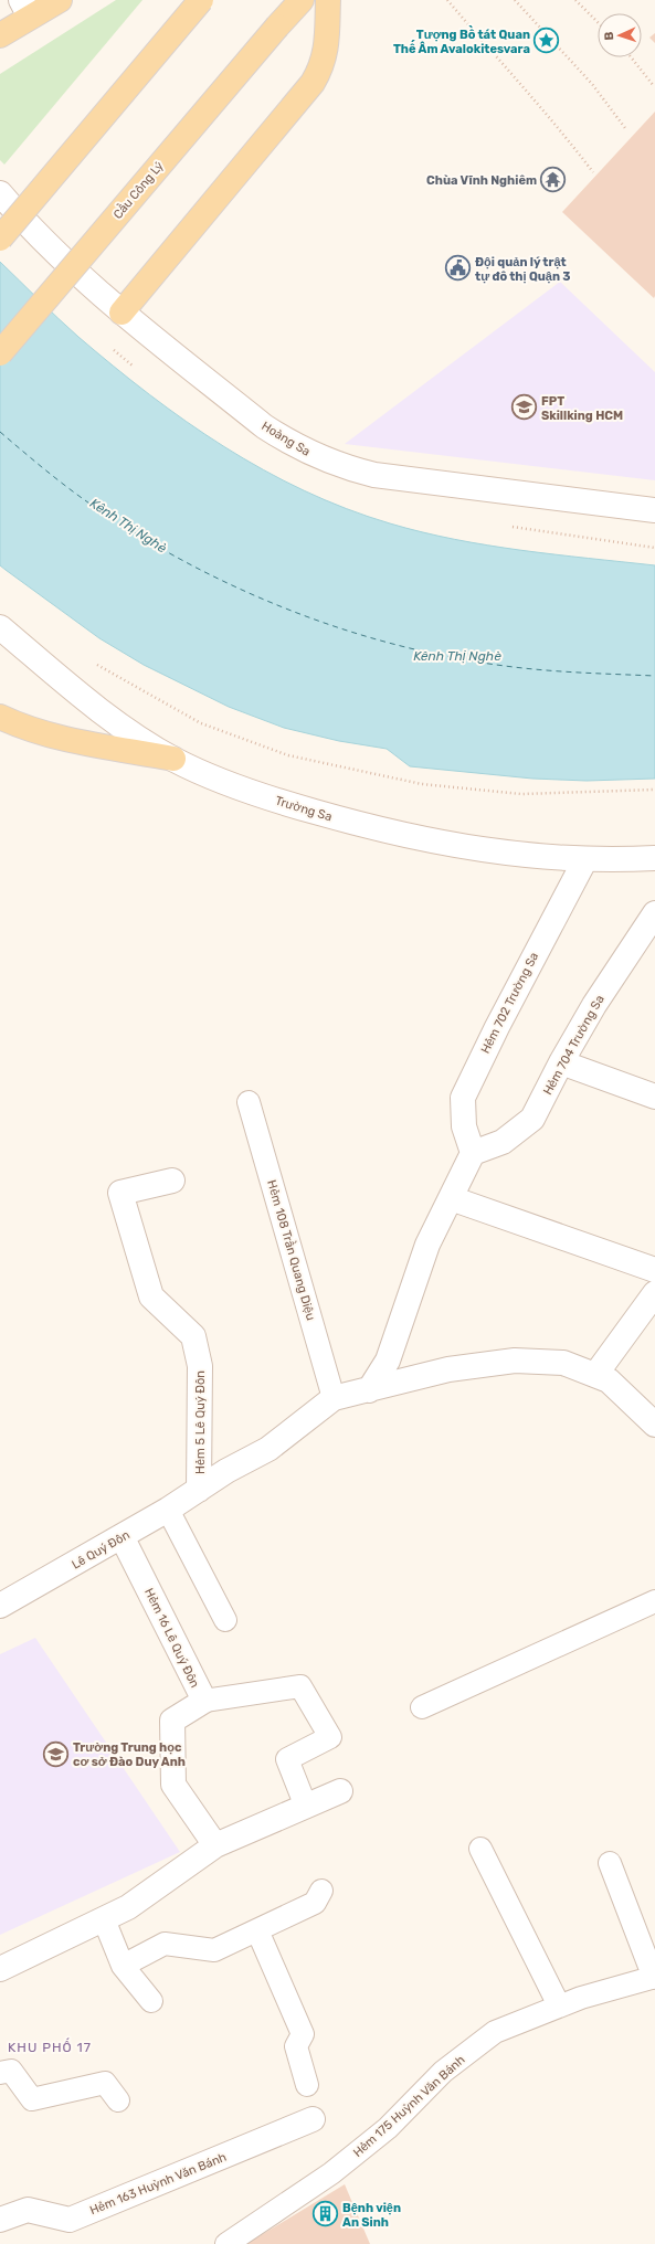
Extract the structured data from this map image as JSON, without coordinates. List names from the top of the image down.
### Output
{
  "streets": {
    "main road": ["Cầu Công Lý"],
    "street": [
      "Hoàng Sa",
      "Trường Sa",
      "Hẻm 702 Trường Sa",
      "Hẻm 704 Trường Sa",
      "Hẻm 5 Lê Quý Đôn",
      "Lê Quý Ðôn",
      "Hẻm 16 Lê Quý Đôn",
      "Hẻm 163 Huỳnh Văn Bánh"
    ],
    "lane": ["Hẻm 108 Trần Quang Diệu", "Hẻm 175 Huỳnh Văn Bánh"]
  },
  "crossings": [
    ["Trường Sa", "Hẻm 702 Trường Sa"],
    ["Hẻm 702 Trường Sa", "Hẻm 704 Trường Sa"],
    ["Hẻm 5 Lê Quý Đôn", "Lê Quý Ðôn"],
    ["Lê Quý Ðôn", "Hẻm 16 Lê Quý Đôn"]
  ],
  "districts": ["KHU PHỐ 17"],
  "water": ["Kênh Thị Nghè"],
  "places": {
    "place": ["Tượng Bồ tát Quan Thế Âm Avalokitesvara"],
    "temple": ["Chùa Vĩnh Nghiêm"],
    "public building": ["Đội quản lý trật tự đô thị Quận 3"],
    "school or university": ["FPT Skillking HCM", "Trường Trung học cơ sở Đào Duy Anh"],
    "building": ["Bệnh viện An Sinh"]
  },
  "north": "left"
}
